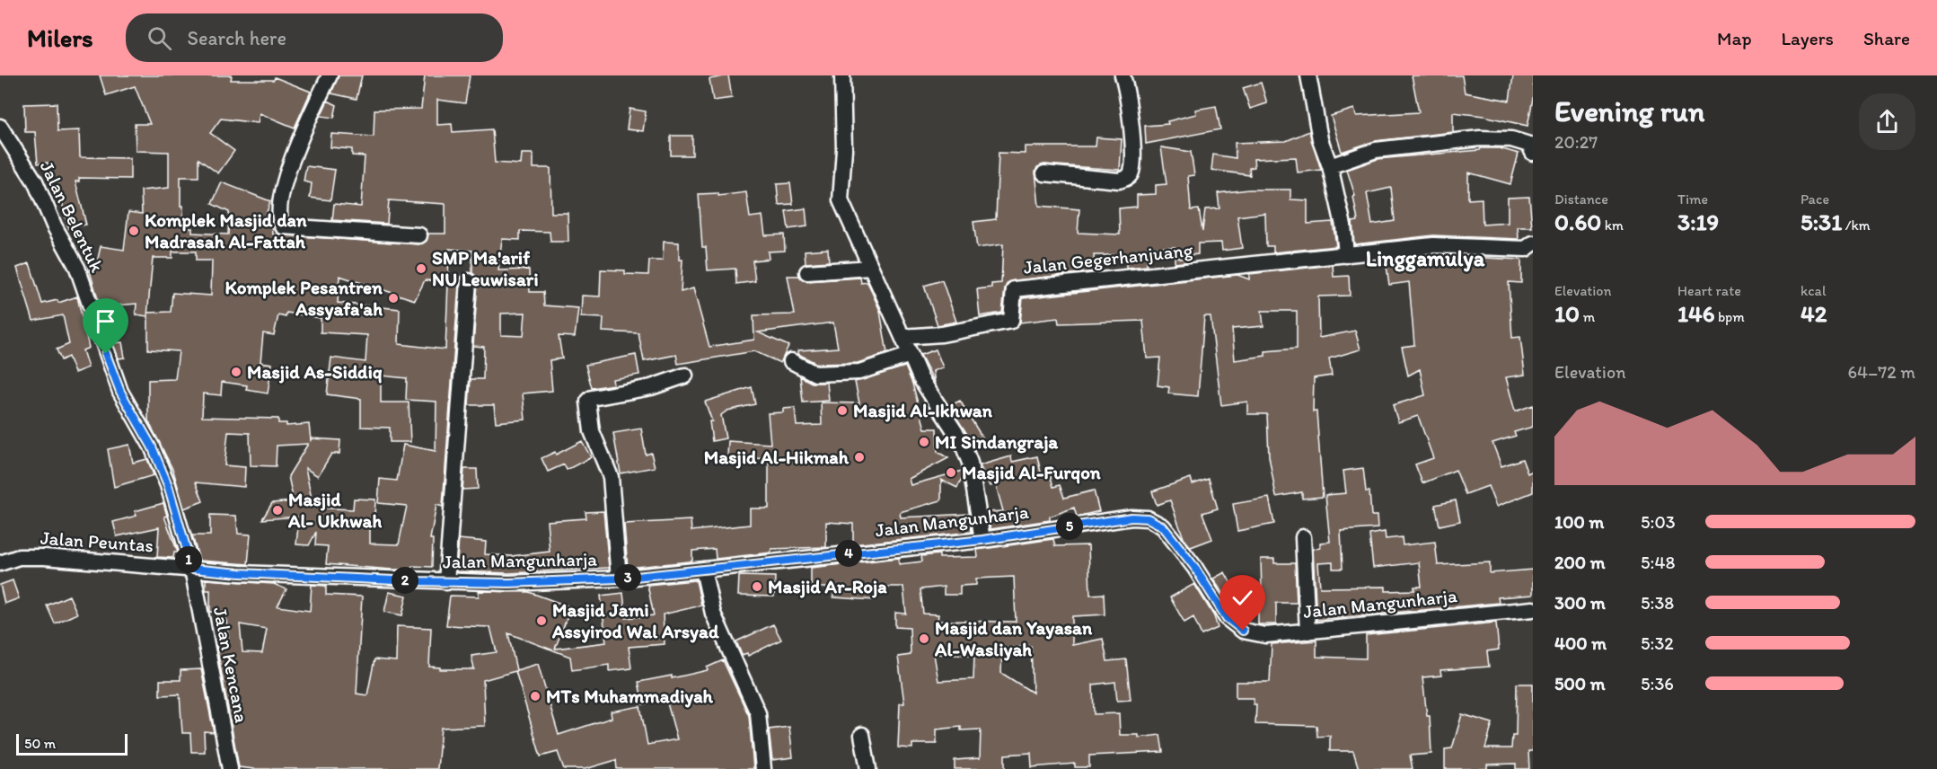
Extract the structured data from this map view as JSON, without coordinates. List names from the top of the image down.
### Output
{
  "streets": {
    "street": [
      "Jalan Belentuk",
      "Jalan Gegerhanjuang",
      "Jalan Mangunharja",
      "Jalan Peuntas",
      "Jalan Kencana"
    ]
  },
  "crossings": [
    ["Jalan Belentuk", "Jalan Mangunharja"],
    ["Jalan Belentuk", "Jalan Peuntas"],
    ["Jalan Belentuk", "Jalan Kencana"],
    ["Jalan Mangunharja", "Jalan Peuntas"],
    ["Jalan Mangunharja", "Jalan Kencana"],
    ["Jalan Peuntas", "Jalan Kencana"]
  ],
  "districts": ["Linggamulya"],
  "places": [
    "Komplek Masjid dan Madrasah Al-Fattah",
    "SMP Ma'arif NU Leuwisari",
    "Komplek Pesantren Assyafa'ah",
    "Masjid As-Siddiq",
    "Masjid Al-Ikhwan",
    "MI Sindangraja",
    "Masjid Al-Hikmah",
    "Masjid Al-Furqon",
    "Masjid Al- Ukhwah",
    "Masjid Ar-Roja",
    "Masjid Jami Assyirod Wal Arsyad",
    "Masjid dan Yayasan Al-Wasliyah",
    "MTs Muhammadiyah"
  ],
  "scale_bar": "50 m",
  "page": {
    "header": "Milers",
    "search": "Search here",
    "nav": ["Map", "Layers", "Share"],
    "heading": ["Evening run", "20:27"],
    "stats": [
      ["Distance", "0.60 km"],
      ["Time", "3:19"],
      ["Pace", "5:31 /km"],
      ["Elevation", "10 m"],
      ["Heart rate", "146 bpm"],
      ["kcal", "42"]
    ],
    "chart": ["Elevation", "64–72 m"],
    "list": [
      {
        "name": "100 m",
        "note": "5:03"
      },
      {
        "name": "200 m",
        "note": "5:48"
      },
      {
        "name": "300 m",
        "note": "5:38"
      },
      {
        "name": "400 m",
        "note": "5:32"
      },
      {
        "name": "500 m",
        "note": "5:36"
      }
    ],
    "pins": [
      "5",
      "4",
      "1",
      "3",
      "2"
    ],
    "scale": "50 m"
  }
}
